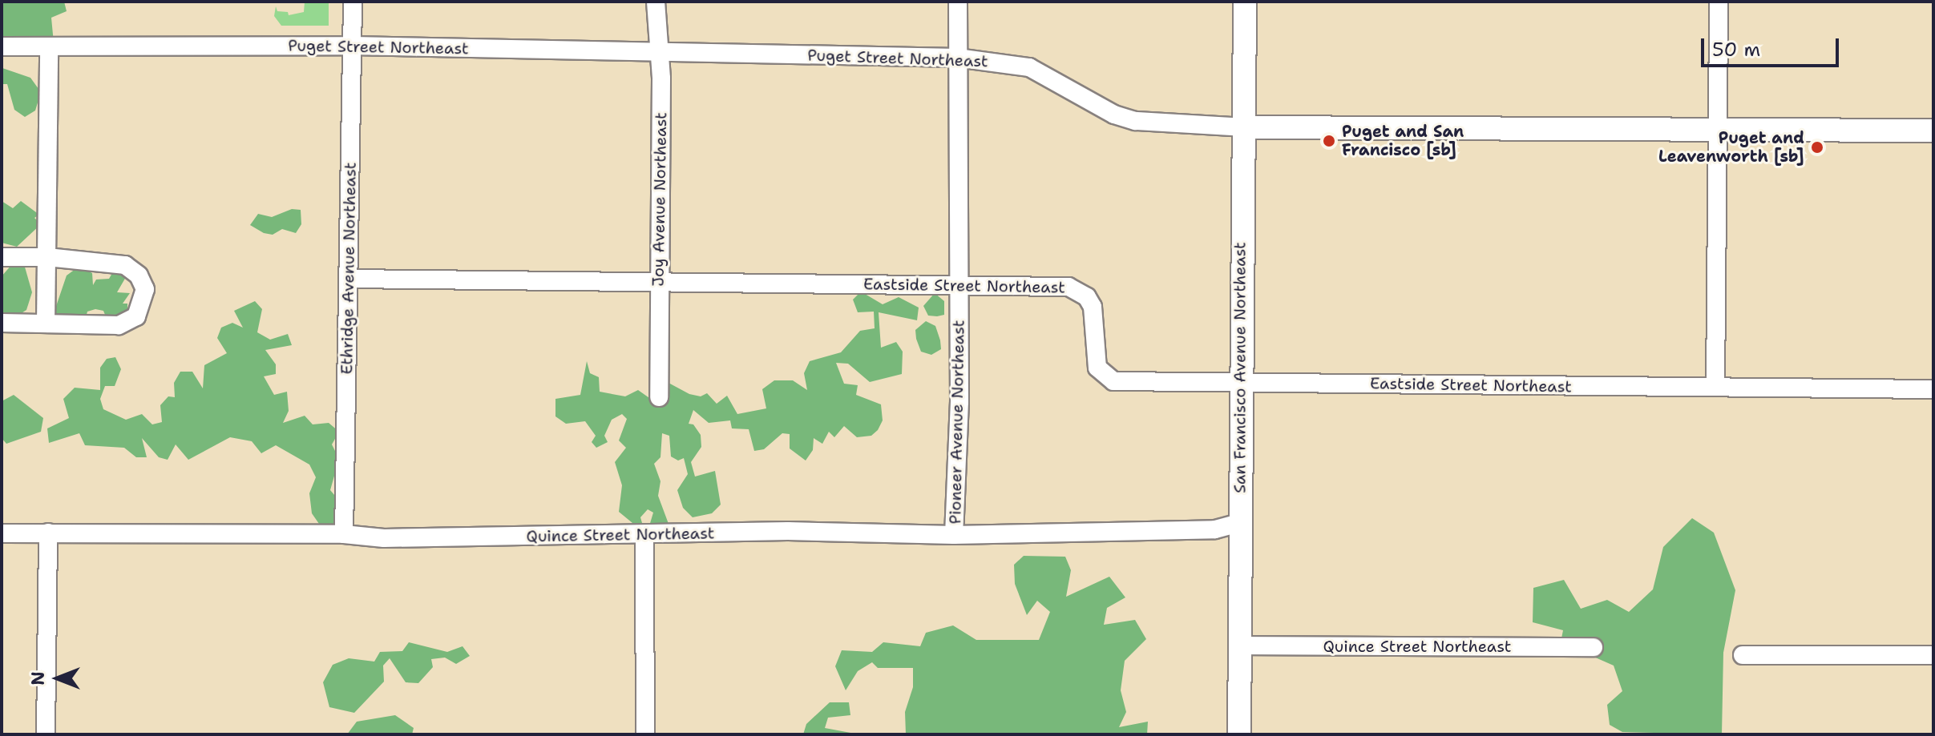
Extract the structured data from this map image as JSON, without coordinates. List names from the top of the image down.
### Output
{
  "streets": {
    "street": [
      "Puget Street Northeast",
      "Joy Avenue Northeast",
      "Ethridge Avenue Northeast",
      "Eastside Street Northeast",
      "San Francisco Avenue Northeast",
      "Pioneer Avenue Northeast",
      "Quince Street Northeast"
    ]
  },
  "crossings": [
    ["Puget Street Northeast", "Joy Avenue Northeast"],
    ["Puget Street Northeast", "Ethridge Avenue Northeast"],
    ["Puget Street Northeast", "San Francisco Avenue Northeast"],
    ["Puget Street Northeast", "Pioneer Avenue Northeast"],
    ["Joy Avenue Northeast", "Eastside Street Northeast"],
    ["Ethridge Avenue Northeast", "Eastside Street Northeast"],
    ["Ethridge Avenue Northeast", "Quince Street Northeast"],
    ["Eastside Street Northeast", "San Francisco Avenue Northeast"],
    ["Eastside Street Northeast", "Pioneer Avenue Northeast"],
    ["San Francisco Avenue Northeast", "Quince Street Northeast"],
    ["Pioneer Avenue Northeast", "Quince Street Northeast"]
  ],
  "places": ["Puget and San Francisco [sb]", "Puget and Leavenworth [sb]"],
  "scale_bar": "50 m",
  "north": "left"
}
